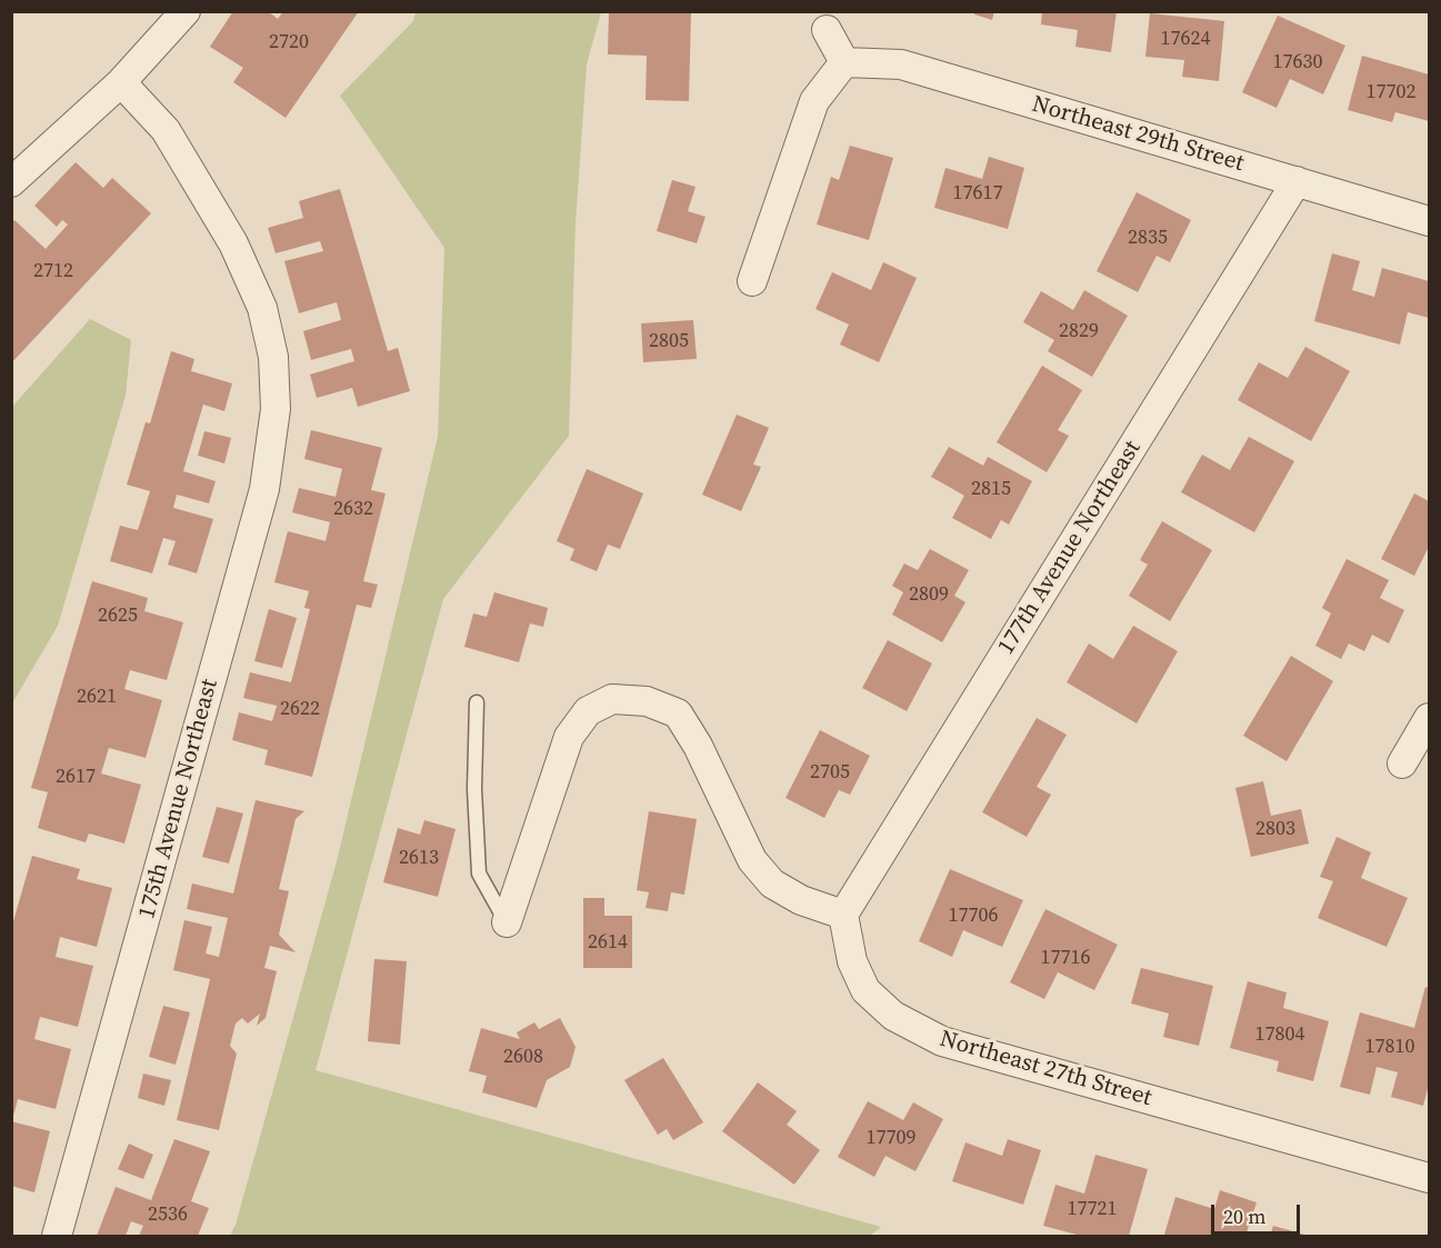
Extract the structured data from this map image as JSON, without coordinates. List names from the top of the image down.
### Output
{
  "streets": {
    "street": [
      "Northeast 29th Street",
      "177th Avenue Northeast",
      "175th Avenue Northeast",
      "Northeast 27th Street"
    ]
  },
  "crossings": [
    ["Northeast 29th Street", "177th Avenue Northeast"],
    ["177th Avenue Northeast", "Northeast 27th Street"]
  ],
  "house_numbers": [
    "17624",
    "2720",
    "17630",
    "17702",
    "17617",
    "2835",
    "2712",
    "2829",
    "2805",
    "2815",
    "2632",
    "2809",
    "2625",
    "2621",
    "2622",
    "2705",
    "2617",
    "2803",
    "2613",
    "17706",
    "2614",
    "17716",
    "17804",
    "17810",
    "2608",
    "17709",
    "17721",
    "2536"
  ],
  "scale_bar": "20 m"
}
